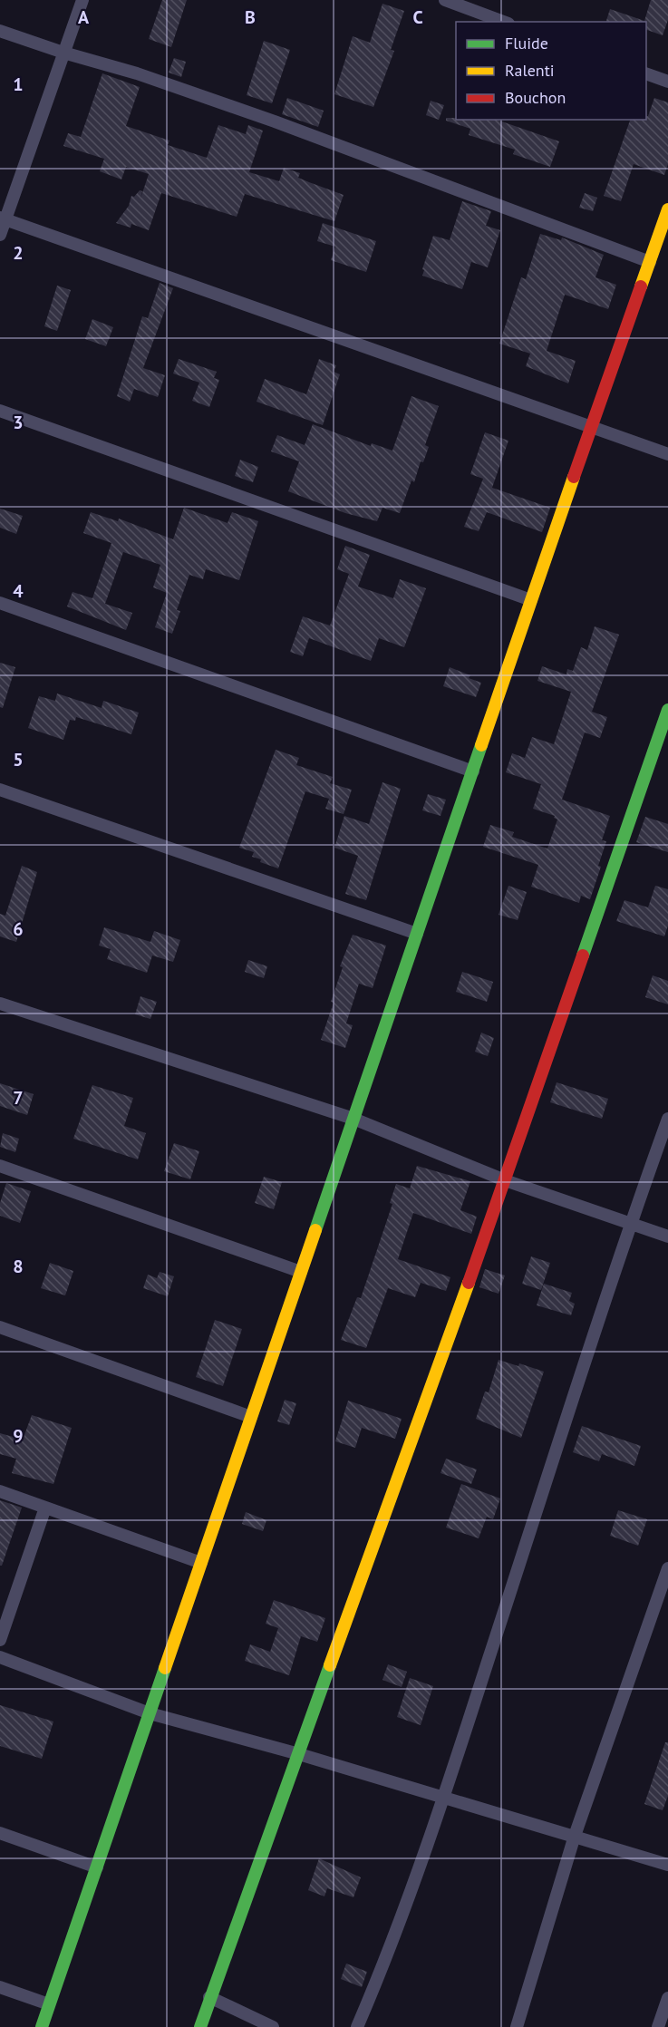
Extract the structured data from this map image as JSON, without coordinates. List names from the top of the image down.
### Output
{
  "legend": ["Fluide", "Ralenti", "Bouchon"],
  "grid": {
    "columns": ["A", "B", "C"],
    "rows": [
      "1",
      "2",
      "3",
      "4",
      "5",
      "6",
      "7",
      "8",
      "9"
    ]
  }
}
